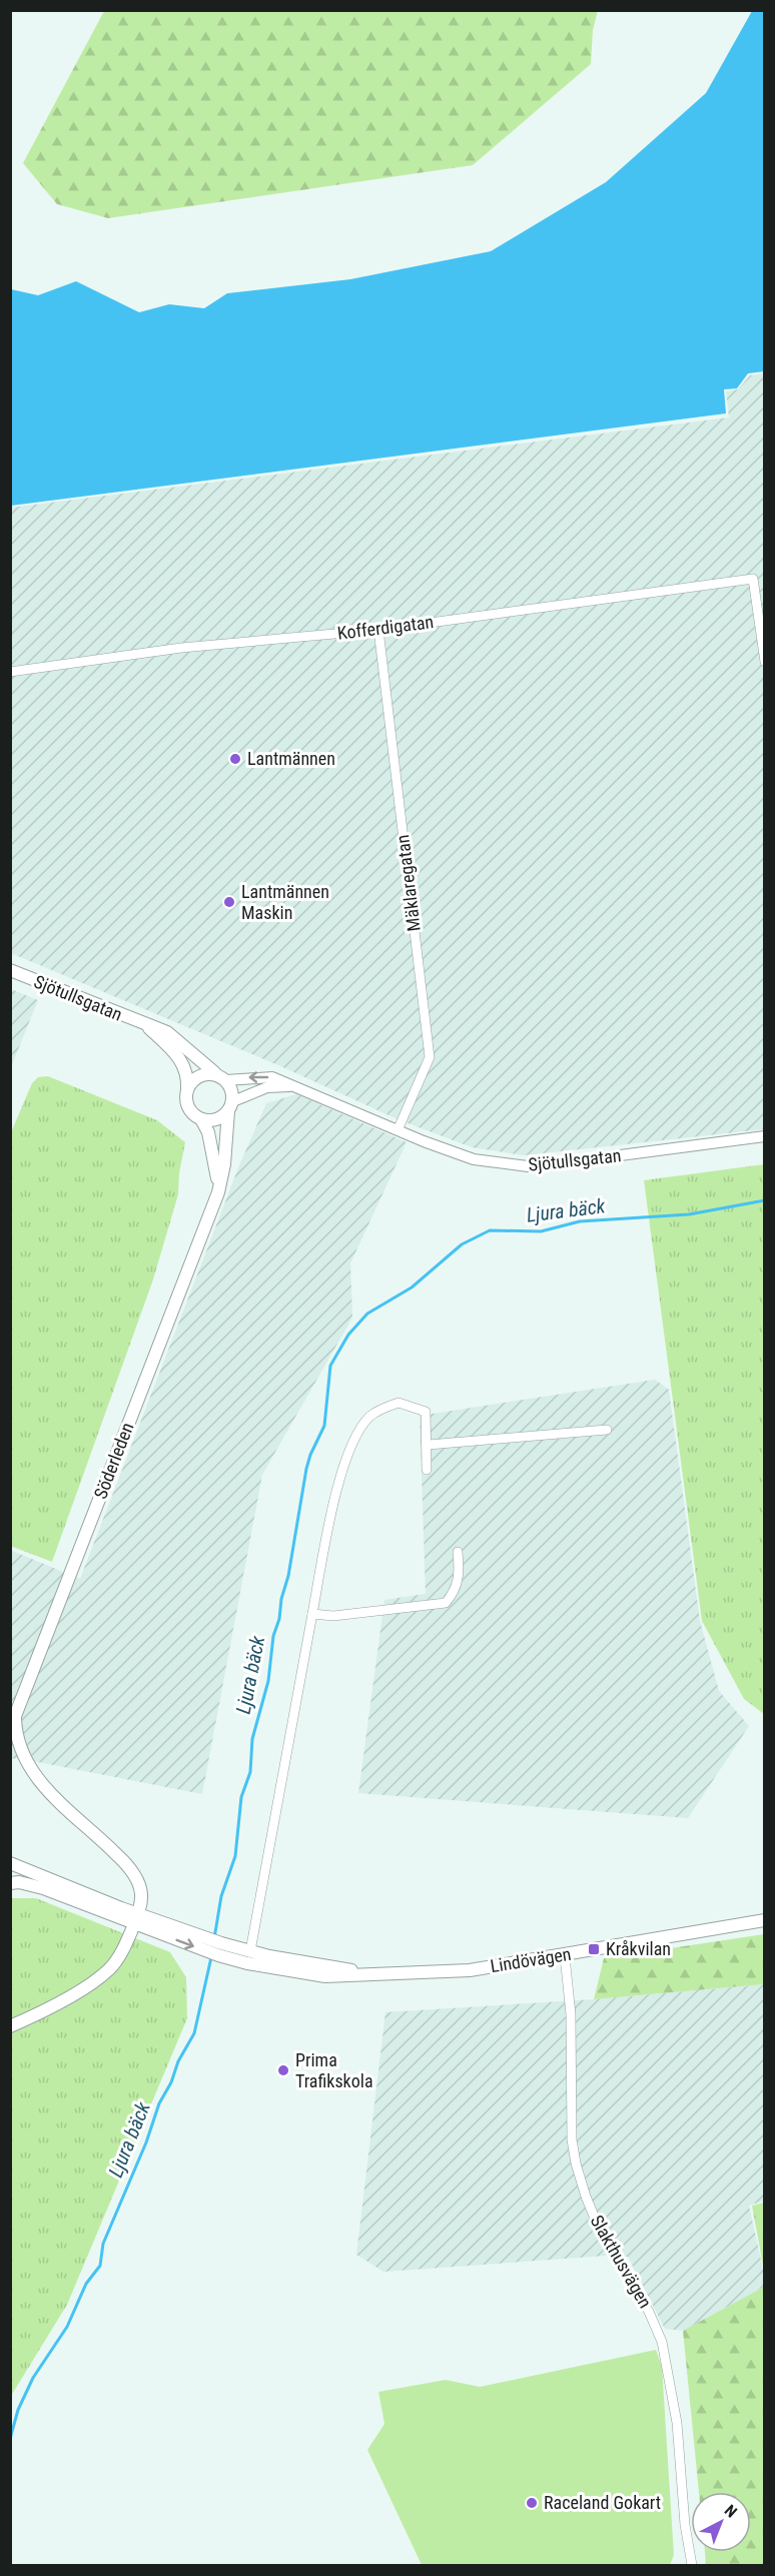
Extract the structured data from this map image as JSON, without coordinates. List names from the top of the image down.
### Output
{
  "streets": {
    "main road": ["Sjötullsgatan", "Söderleden", "Lindövägen"],
    "street": ["Kofferdigatan", "Mäklaregatan", "Slakthusvägen"]
  },
  "crossings": [
    ["Kofferdigatan", "Mäklaregatan"],
    ["Mäklaregatan", "Sjötullsgatan"],
    ["Sjötullsgatan", "Söderleden"],
    ["Lindövägen", "Slakthusvägen"]
  ],
  "water": ["Ljura bäck"],
  "places": {
    "other": [
      "Lantmännen",
      "Lantmännen Maskin",
      "Prima Trafikskola",
      "Raceland Gokart"
    ],
    "transit": ["Kråkvilan"]
  },
  "north": "top right"
}
